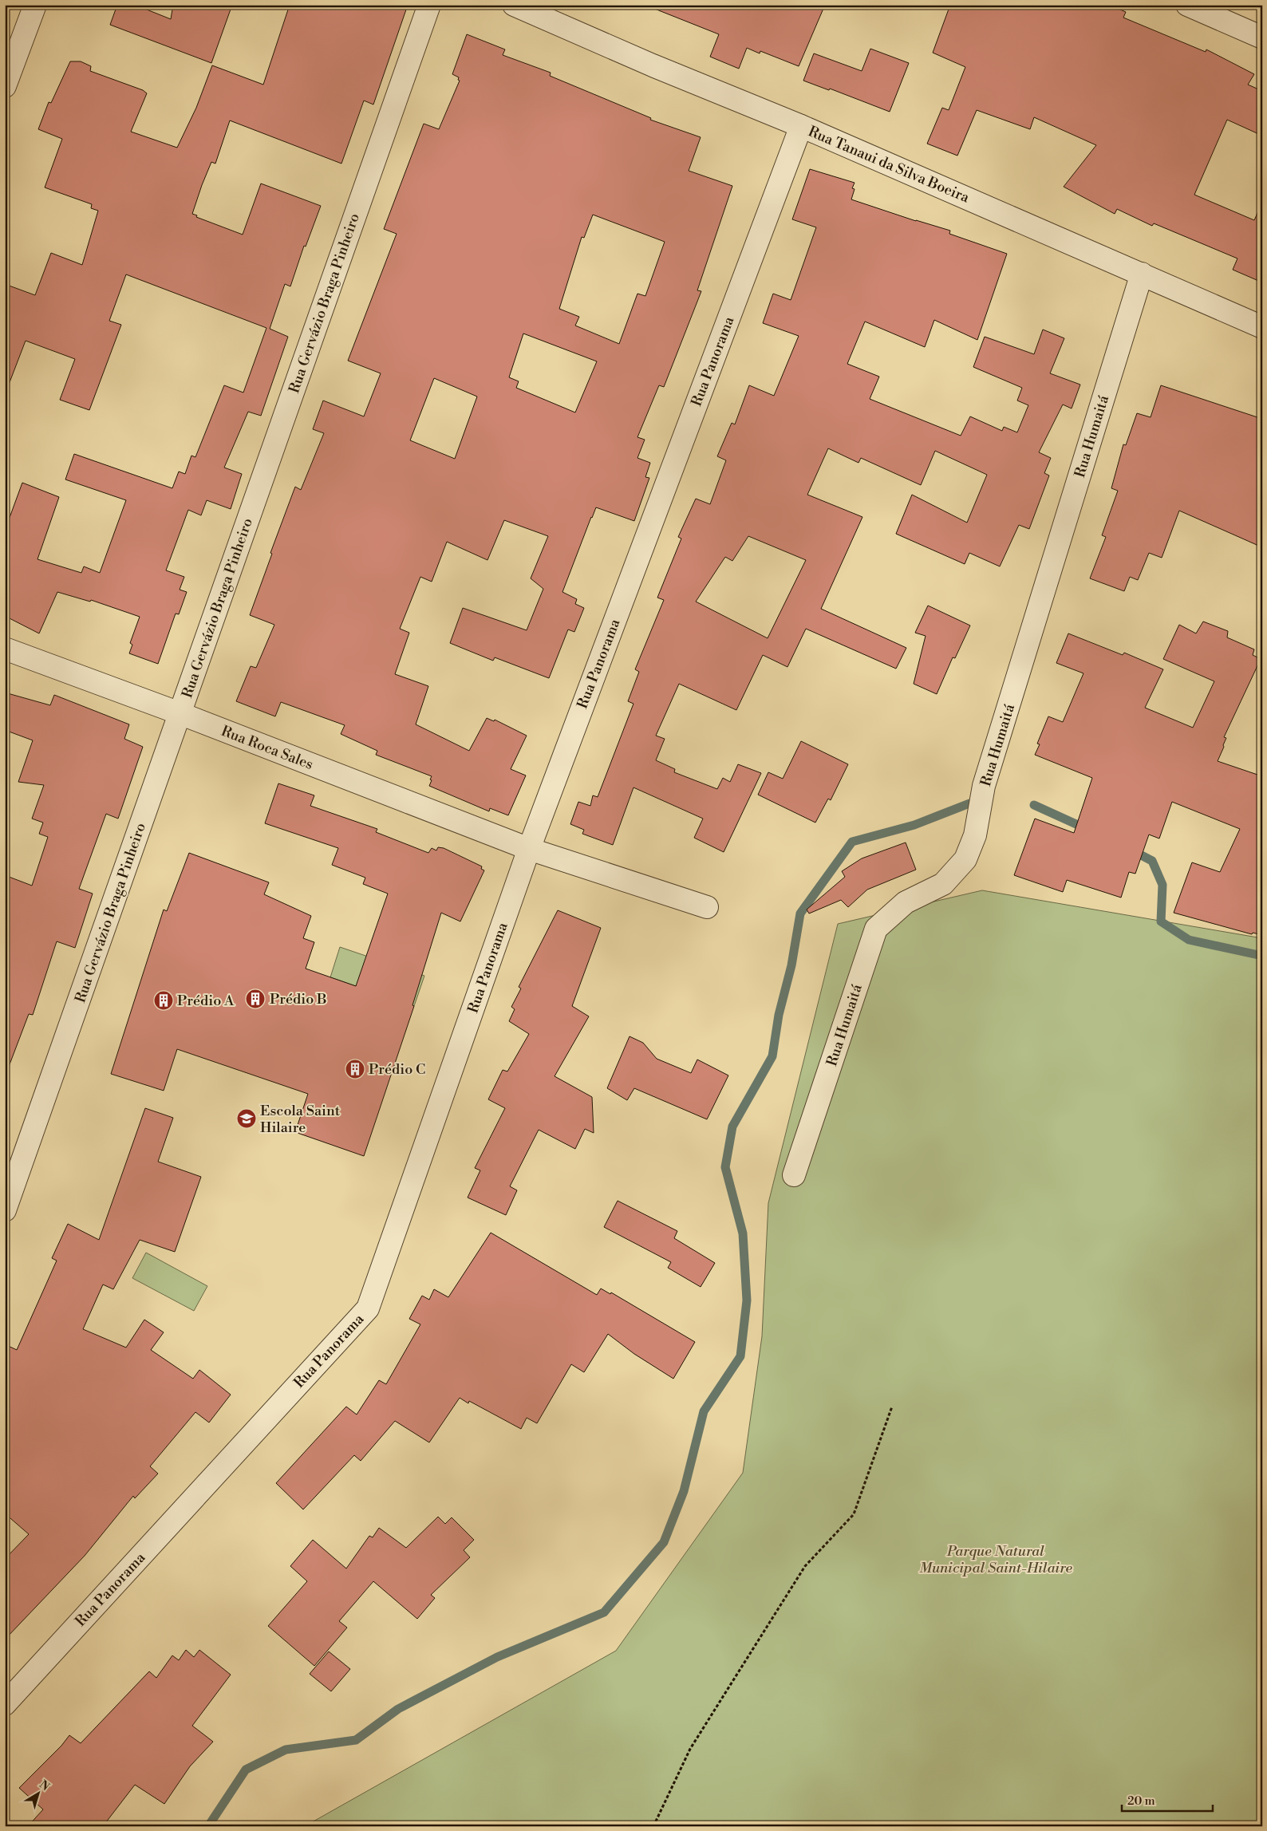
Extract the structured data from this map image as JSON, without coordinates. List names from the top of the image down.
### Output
{
  "streets": {
    "street": [
      "Rua Tanaui da Silva Boeira",
      "Rua Gervázio Braga Pinheiro",
      "Rua Panorama",
      "Rua Humaitá",
      "Rua Roca Sales"
    ]
  },
  "crossings": [
    ["Rua Tanaui da Silva Boeira", "Rua Panorama"],
    ["Rua Tanaui da Silva Boeira", "Rua Humaitá"],
    ["Rua Gervázio Braga Pinheiro", "Rua Roca Sales"],
    ["Rua Panorama", "Rua Roca Sales"]
  ],
  "parks": ["Parque Natural Municipal Saint-Hilaire"],
  "places": {
    "building": ["Prédio B", "Prédio A", "Prédio C"],
    "school or university": ["Escola Saint Hilaire"]
  },
  "scale_bar": "20 m",
  "north": "top right"
}
